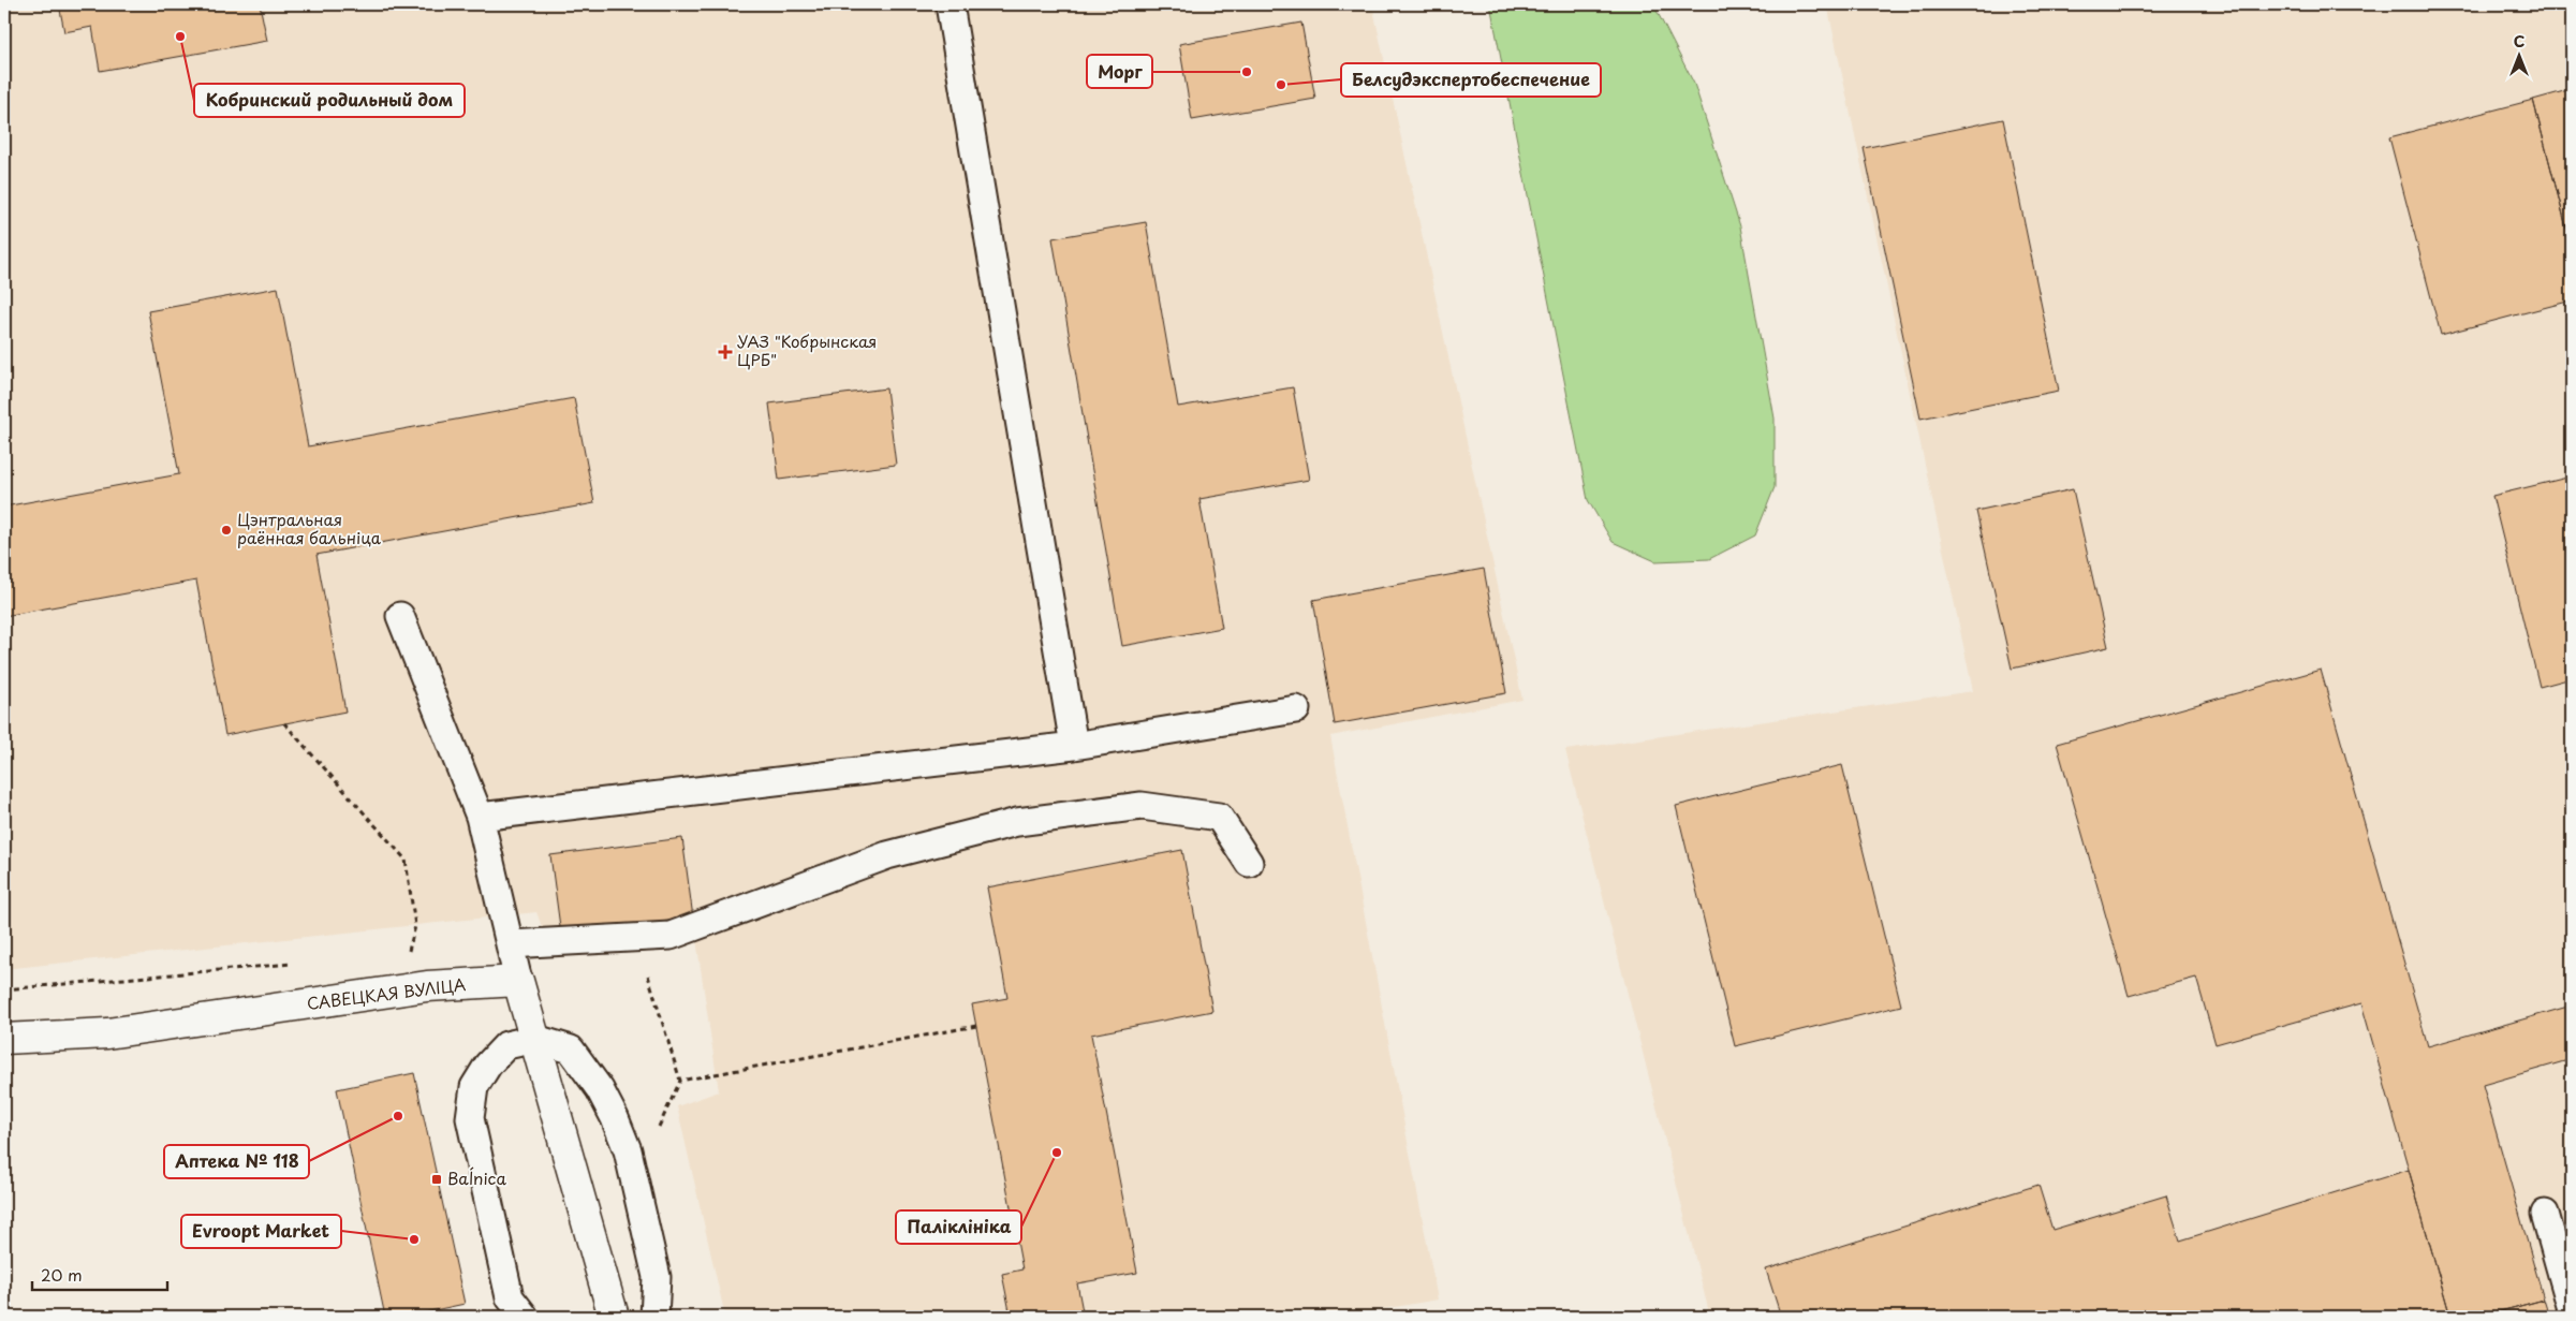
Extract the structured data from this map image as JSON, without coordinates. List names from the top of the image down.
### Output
{
  "streets": {
    "street": ["САВЕЦКАЯ ВУЛІЦА"]
  },
  "places": {
    "other": [
      "Кобринский родильный дом",
      "Морг",
      "Белсудэкспертобеспечение",
      "Цэнтральная раённая бальніца",
      "Аптека № 118",
      "Паліклініка",
      "Evroopt Market"
    ],
    "health": ["УАЗ \"Кобрынская ЦРБ\""],
    "transit": ["Baĺnica"]
  },
  "scale_bar": "20 m",
  "north": "top"
}
